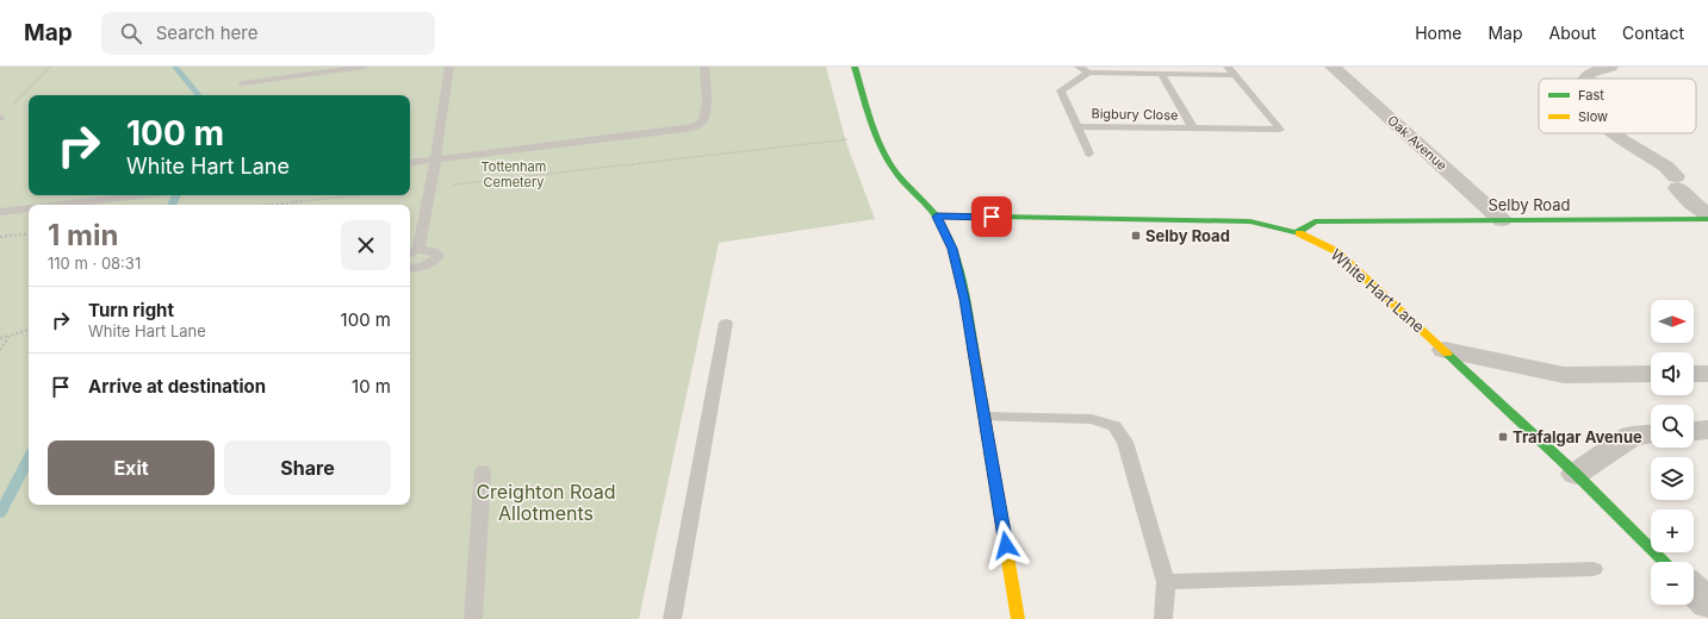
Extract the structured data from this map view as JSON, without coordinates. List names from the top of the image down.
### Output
{
  "streets": {
    "street": ["Oak Avenue", "Selby Road", "White Hart Lane"],
    "lane": ["Bigbury Close"]
  },
  "crossings": [
    ["Oak Avenue", "Selby Road"],
    ["Selby Road", "White Hart Lane"]
  ],
  "parks": ["Tottenham Cemetery", "Creighton Road Allotments"],
  "places": {
    "transit": ["Selby Road", "Trafalgar Avenue"]
  },
  "legend": ["Fast", "Slow"],
  "north": "right",
  "page": {
    "header": "Map",
    "search": "Search here",
    "nav": [
      "Home",
      "Map",
      "About",
      "Contact"
    ],
    "turn": ["100 m", "White Hart Lane"],
    "heading": ["1 min", "110 m · 08:31"],
    "list": [
      {
        "name": "Turn right",
        "note": "White Hart Lane",
        "value": "100 m"
      },
      {
        "name": "Arrive at destination",
        "value": "10 m"
      }
    ],
    "map_buttons": ["+", "−"],
    "buttons": ["Exit", "Share"]
  }
}
